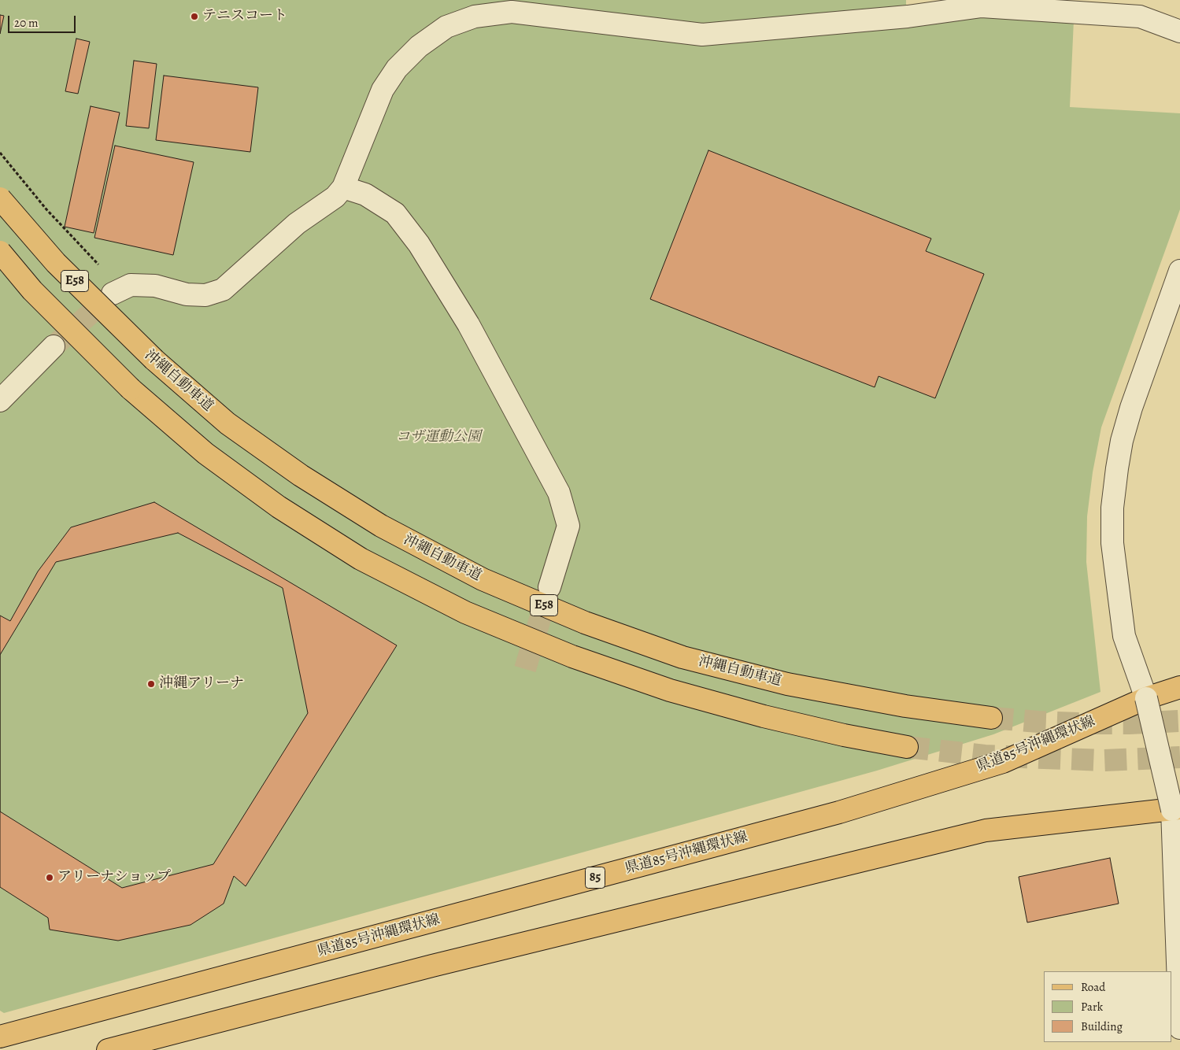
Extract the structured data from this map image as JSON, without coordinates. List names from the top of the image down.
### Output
{
  "streets": {
    "main road": [
      "E58",
      "沖縄自動車道",
      "県道85号沖縄環状線",
      "85"
    ]
  },
  "parks": ["コザ運動公園"],
  "places": ["テニスコート", "沖縄アリーナ", "アリーナショップ"],
  "legend": ["Road", "Park", "Building"],
  "scale_bar": "20 m"
}
